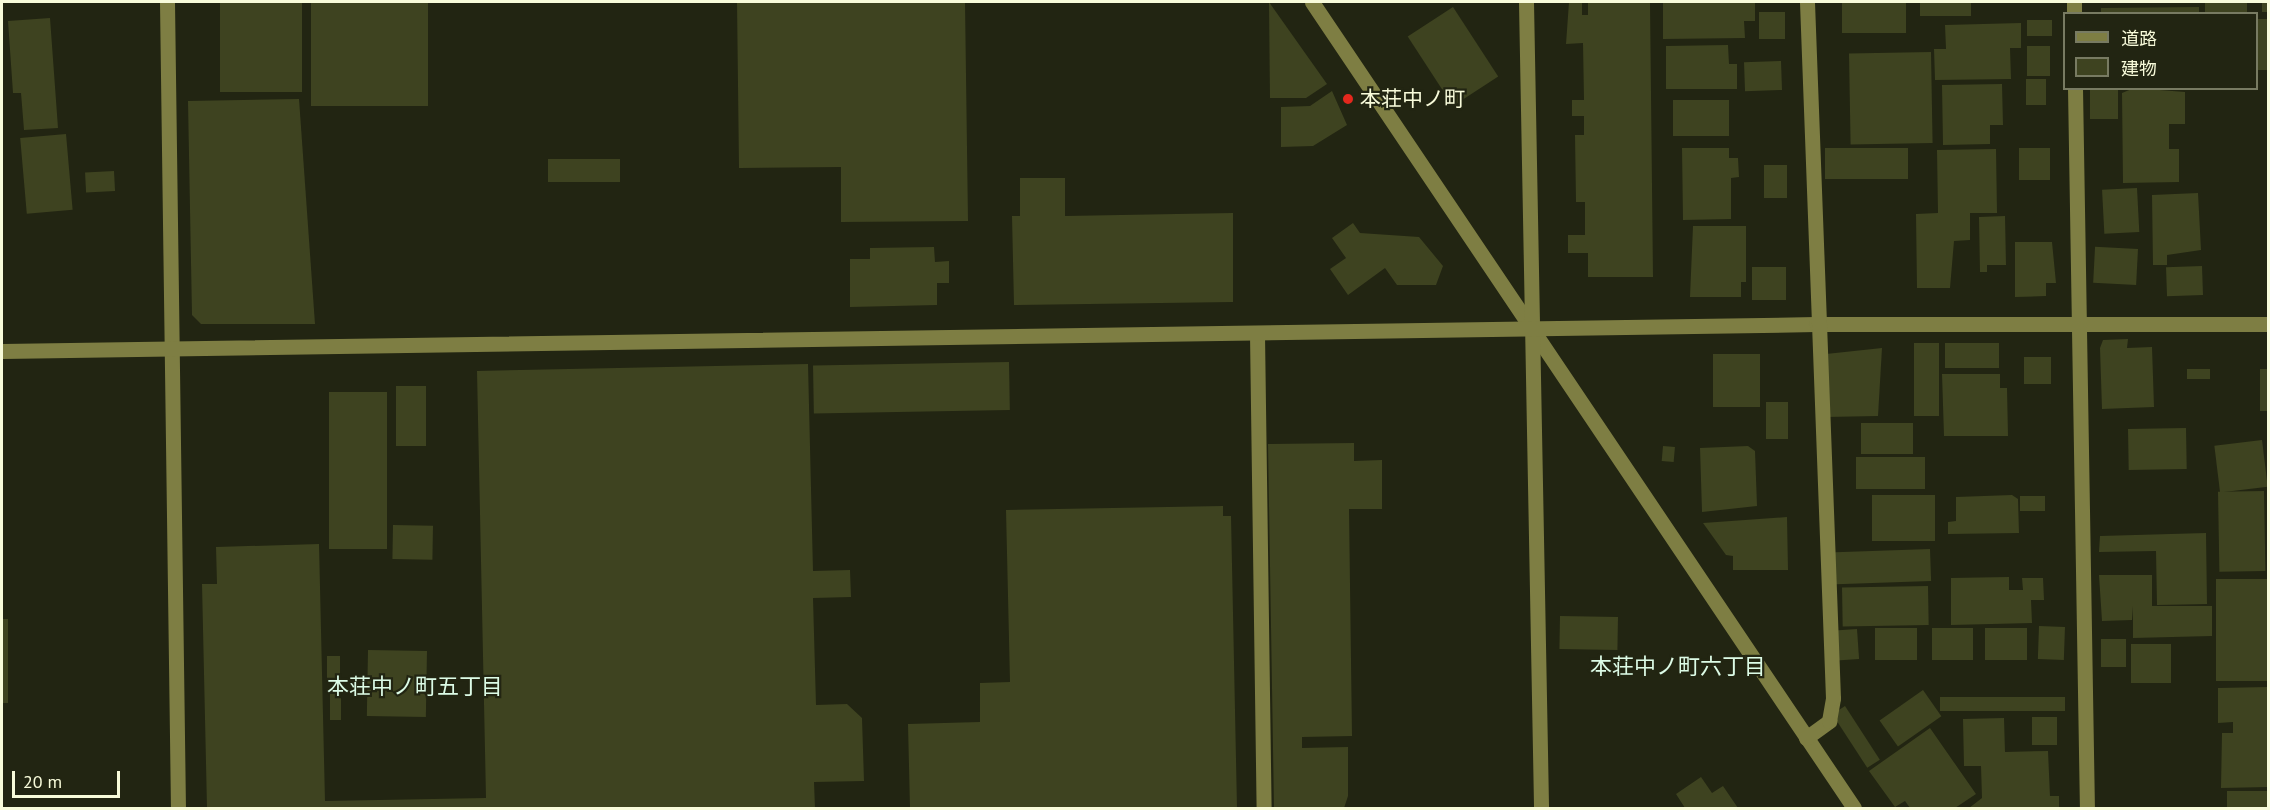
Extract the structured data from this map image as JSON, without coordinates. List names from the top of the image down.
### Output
{
  "districts": ["本荘中ノ町六丁目", "本荘中ノ町五丁目"],
  "places": ["本荘中ノ町"],
  "legend": ["道路", "建物"],
  "scale_bar": "20 m"
}
